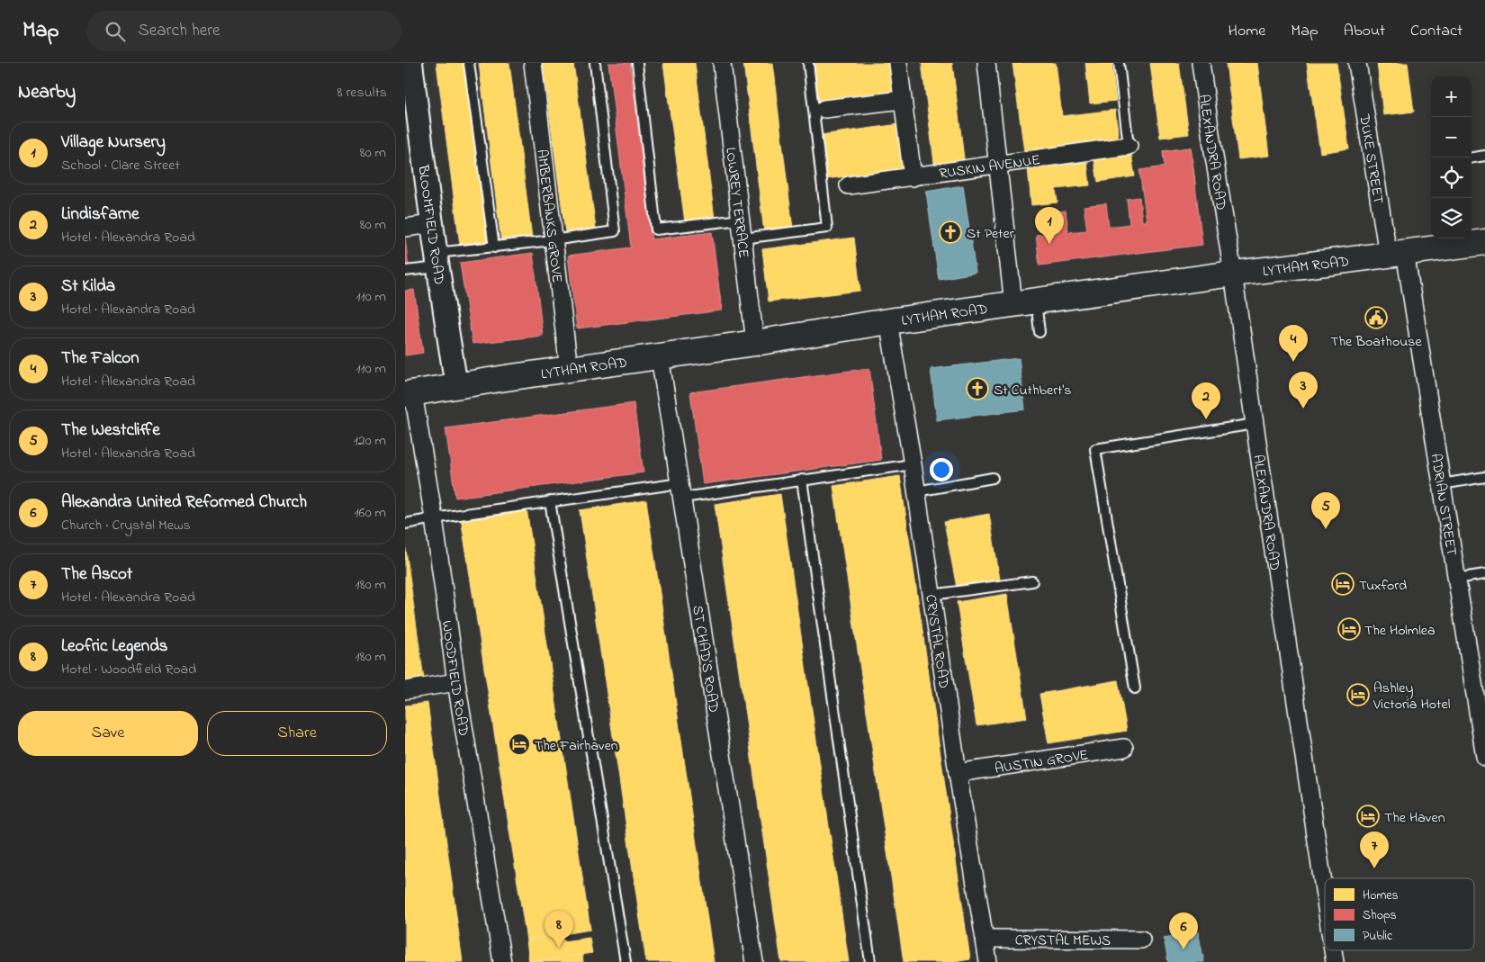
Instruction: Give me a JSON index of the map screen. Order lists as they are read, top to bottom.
{
  "streets": {
    "main road": ["LYTHAM ROAD"],
    "street": [
      "ALEXANDRA ROAD",
      "DUKE STREET",
      "RUSKIN AVENUE",
      "LOWREY TERRACE",
      "AMBERBANKS GROVE",
      "BLOOMFIELD ROAD",
      "ADRIAN STREET",
      "CRYSTAL ROAD",
      "ST CHAD'S ROAD",
      "WOODFIELD ROAD",
      "AUSTIN GROVE",
      "CRYSTAL MEWS"
    ]
  },
  "crossings": [
    ["ALEXANDRA ROAD", "LYTHAM ROAD"],
    ["DUKE STREET", "LYTHAM ROAD"],
    ["DUKE STREET", "ADRIAN STREET"],
    ["LOWREY TERRACE", "LYTHAM ROAD"],
    ["AMBERBANKS GROVE", "LYTHAM ROAD"],
    ["BLOOMFIELD ROAD", "LYTHAM ROAD"],
    ["LYTHAM ROAD", "ADRIAN STREET"],
    ["LYTHAM ROAD", "CRYSTAL ROAD"],
    ["LYTHAM ROAD", "ST CHAD'S ROAD"],
    ["LYTHAM ROAD", "WOODFIELD ROAD"],
    ["CRYSTAL ROAD", "AUSTIN GROVE"],
    ["CRYSTAL ROAD", "CRYSTAL MEWS"]
  ],
  "places": {
    "church": ["St Peter", "St Cuthbert's"],
    "public building": ["The Boathouse"],
    "hotel": [
      "Tuxford",
      "The Holmlea",
      "Ashley Victoria Hotel",
      "The Fairhaven",
      "The Haven"
    ]
  },
  "legend": ["Homes", "Shops", "Public"],
  "page": {
    "header": "Map",
    "search": "Search here",
    "nav": [
      "Home",
      "Map",
      "About",
      "Contact"
    ],
    "heading": ["Nearby", "8 results"],
    "map_buttons": ["+", "−"],
    "list": [
      {
        "mark": "1",
        "name": "Village Nursery",
        "note": "School · Clare Street",
        "value": "80 m"
      },
      {
        "mark": "2",
        "name": "Lindisfarne",
        "note": "Hotel · Alexandra Road",
        "value": "80 m"
      },
      {
        "mark": "3",
        "name": "St Kilda",
        "note": "Hotel · Alexandra Road",
        "value": "110 m"
      },
      {
        "mark": "4",
        "name": "The Falcon",
        "note": "Hotel · Alexandra Road",
        "value": "110 m"
      },
      {
        "mark": "5",
        "name": "The Westcliffe",
        "note": "Hotel · Alexandra Road",
        "value": "120 m"
      },
      {
        "mark": "6",
        "name": "Alexandra United Reformed Church",
        "note": "Church · Crystal Mews",
        "value": "160 m"
      },
      {
        "mark": "7",
        "name": "The Ascot",
        "note": "Hotel · Alexandra Road",
        "value": "180 m"
      },
      {
        "mark": "8",
        "name": "Leofric Legends",
        "note": "Hotel · Woodfield Road",
        "value": "180 m"
      }
    ],
    "pins": [
      "1",
      "4",
      "3",
      "2",
      "5",
      "7",
      "8",
      "6"
    ],
    "buttons": ["Save", "Share"]
  }
}
